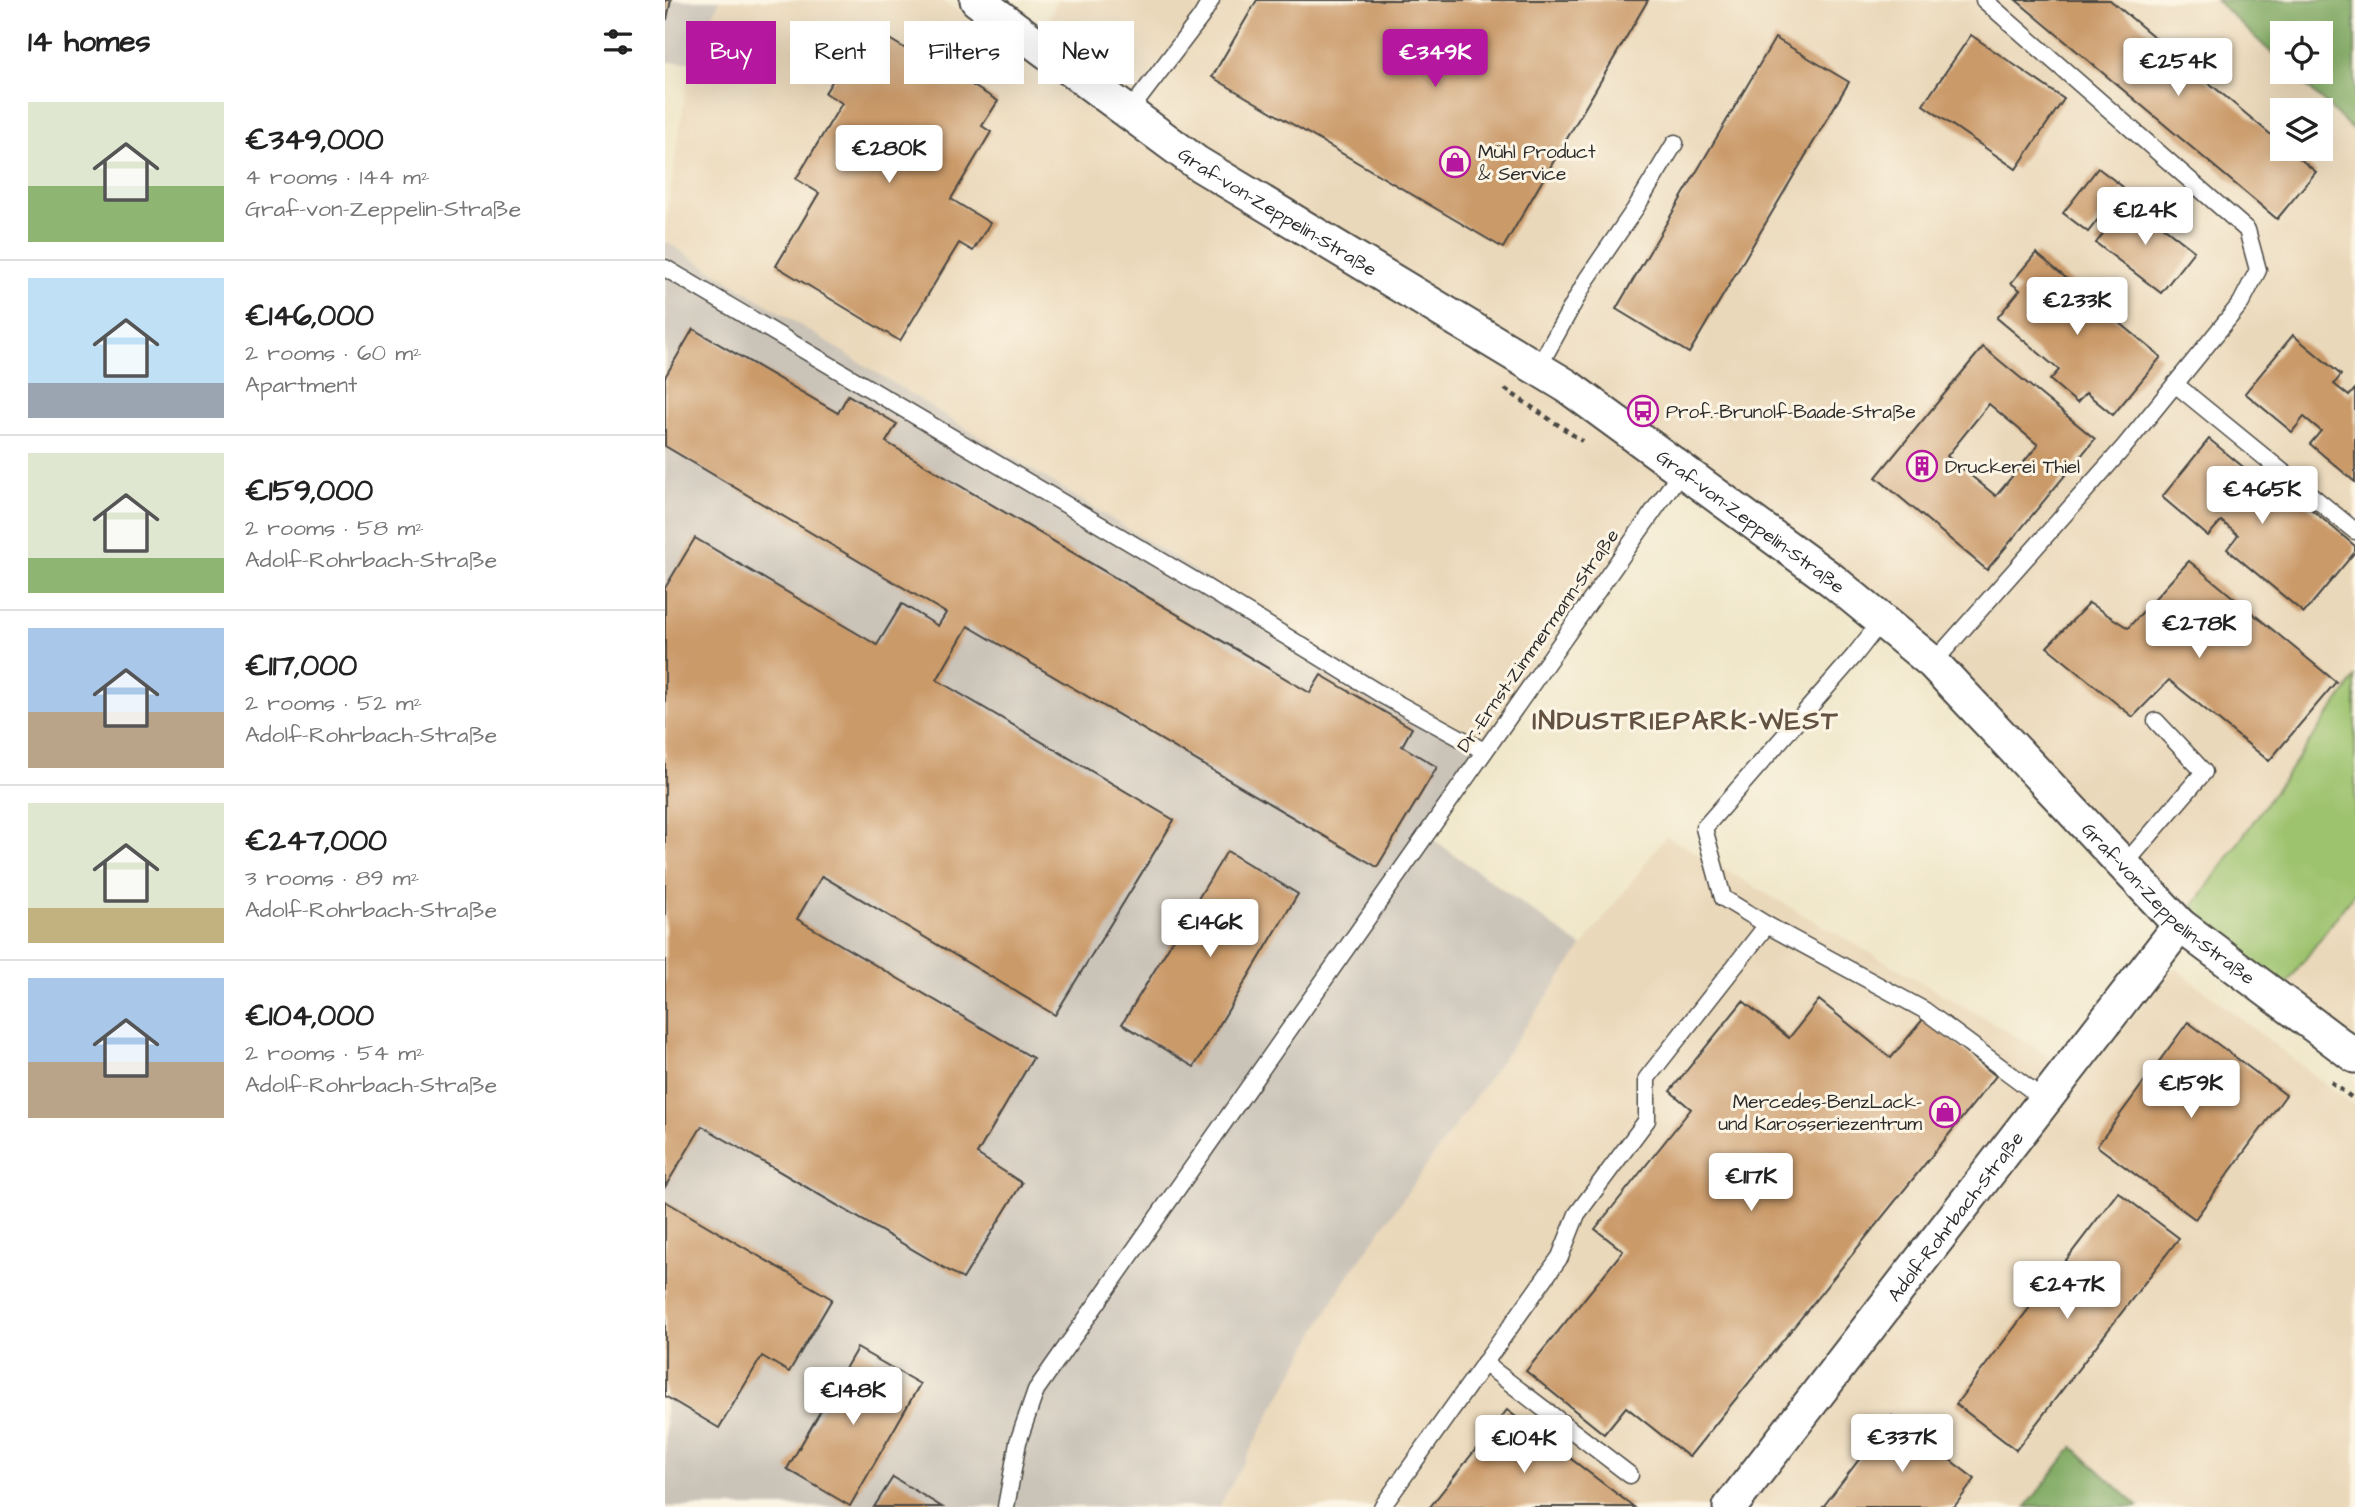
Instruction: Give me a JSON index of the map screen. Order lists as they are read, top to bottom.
{
  "streets": {
    "street": ["Graf-von-Zeppelin-Straße", "Adolf-Rohrbach-Straße"],
    "lane": ["Dr.-Ernst-Zimmermann-Straße"]
  },
  "crossings": [
    ["Graf-von-Zeppelin-Straße", "Dr.-Ernst-Zimmermann-Straße"],
    ["Graf-von-Zeppelin-Straße", "Adolf-Rohrbach-Straße"]
  ],
  "districts": ["INDUSTRIEPARK-WEST"],
  "places": {
    "shop": ["Mühl Product & Service", "Mercedes-BenzLack- und Karosseriezentrum"],
    "bus stop": ["Prof.-Brunolf-Baade-Straße"],
    "building": ["Druckerei Thiel"]
  },
  "page": {
    "heading": "14 homes",
    "chip": [
      "Buy",
      "Rent",
      "Filters",
      "New"
    ],
    "price": [
      "€349K",
      "€254K",
      "€280K",
      "€124K",
      "€233K",
      "€465K",
      "€278K",
      "€146K",
      "€159K",
      "€117K",
      "€247K",
      "€148K",
      "€337K",
      "€104K"
    ],
    "list": [
      {
        "name": "€349,000",
        "note": "4 rooms · 144 m² · Graf-von-Zeppelin-Straße"
      },
      {
        "name": "€146,000",
        "note": "2 rooms · 60 m² · Apartment"
      },
      {
        "name": "€159,000",
        "note": "2 rooms · 58 m² · Adolf-Rohrbach-Straße"
      },
      {
        "name": "€117,000",
        "note": "2 rooms · 52 m² · Adolf-Rohrbach-Straße"
      },
      {
        "name": "€247,000",
        "note": "3 rooms · 89 m² · Adolf-Rohrbach-Straße"
      },
      {
        "name": "€104,000",
        "note": "2 rooms · 54 m² · Adolf-Rohrbach-Straße"
      }
    ]
  }
}
